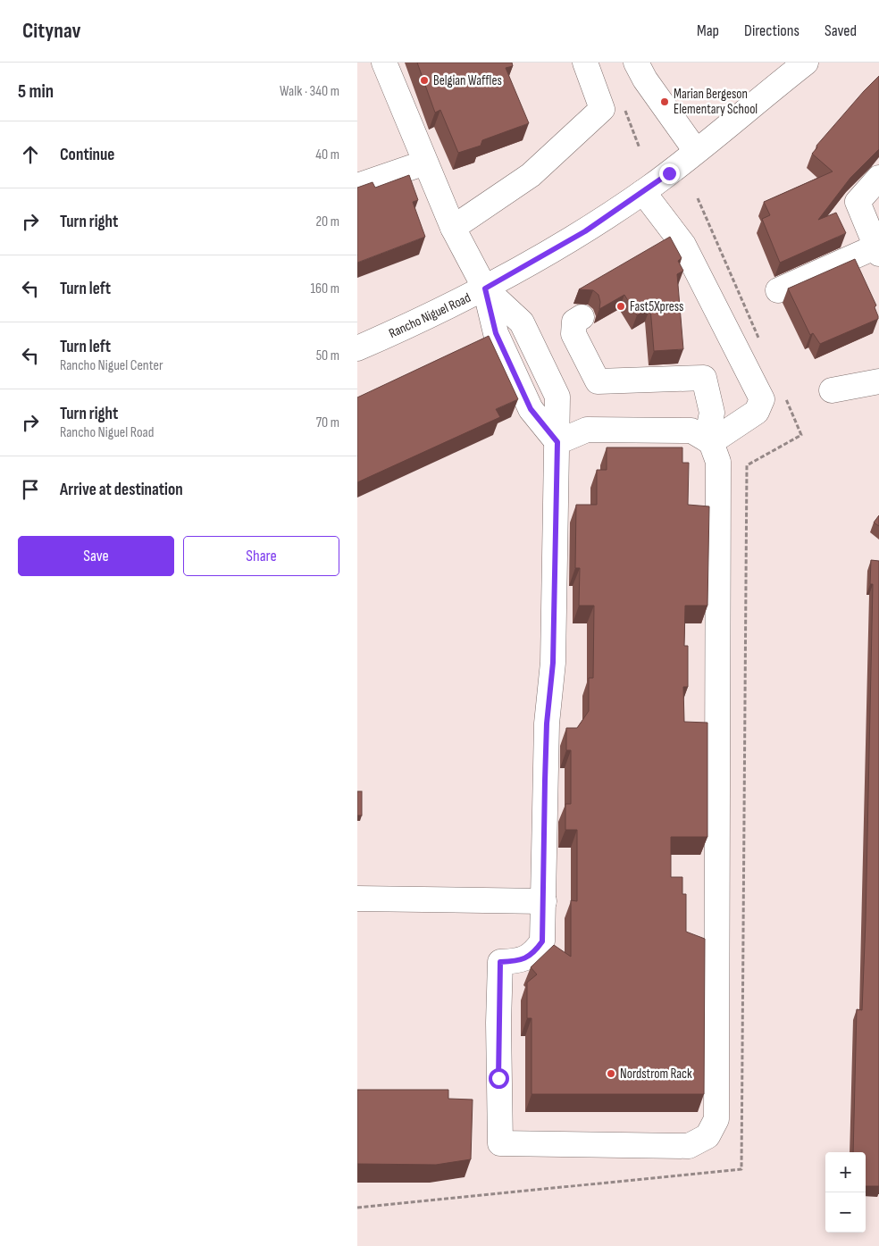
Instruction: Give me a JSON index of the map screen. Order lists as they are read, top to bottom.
{
  "streets": {
    "street": ["Rancho Niguel Road"]
  },
  "places": [
    "Belgian Waffles",
    "Marian Bergeson Elementary School",
    "Fast5Xpress",
    "Nordstrom Rack"
  ],
  "page": {
    "header": "Citynav",
    "nav": ["Map", "Directions", "Saved"],
    "heading": ["5 min", "Walk · 340 m"],
    "list": [
      ["Continue", "40 m"],
      ["Turn right", "20 m"],
      ["Turn left", "160 m"],
      ["Turn left", "Rancho Niguel Center", "50 m"],
      ["Turn right", "Rancho Niguel Road", "70 m"],
      "Arrive at destination"
    ],
    "buttons": ["Save", "Share"],
    "map_buttons": ["+", "−"]
  }
}
